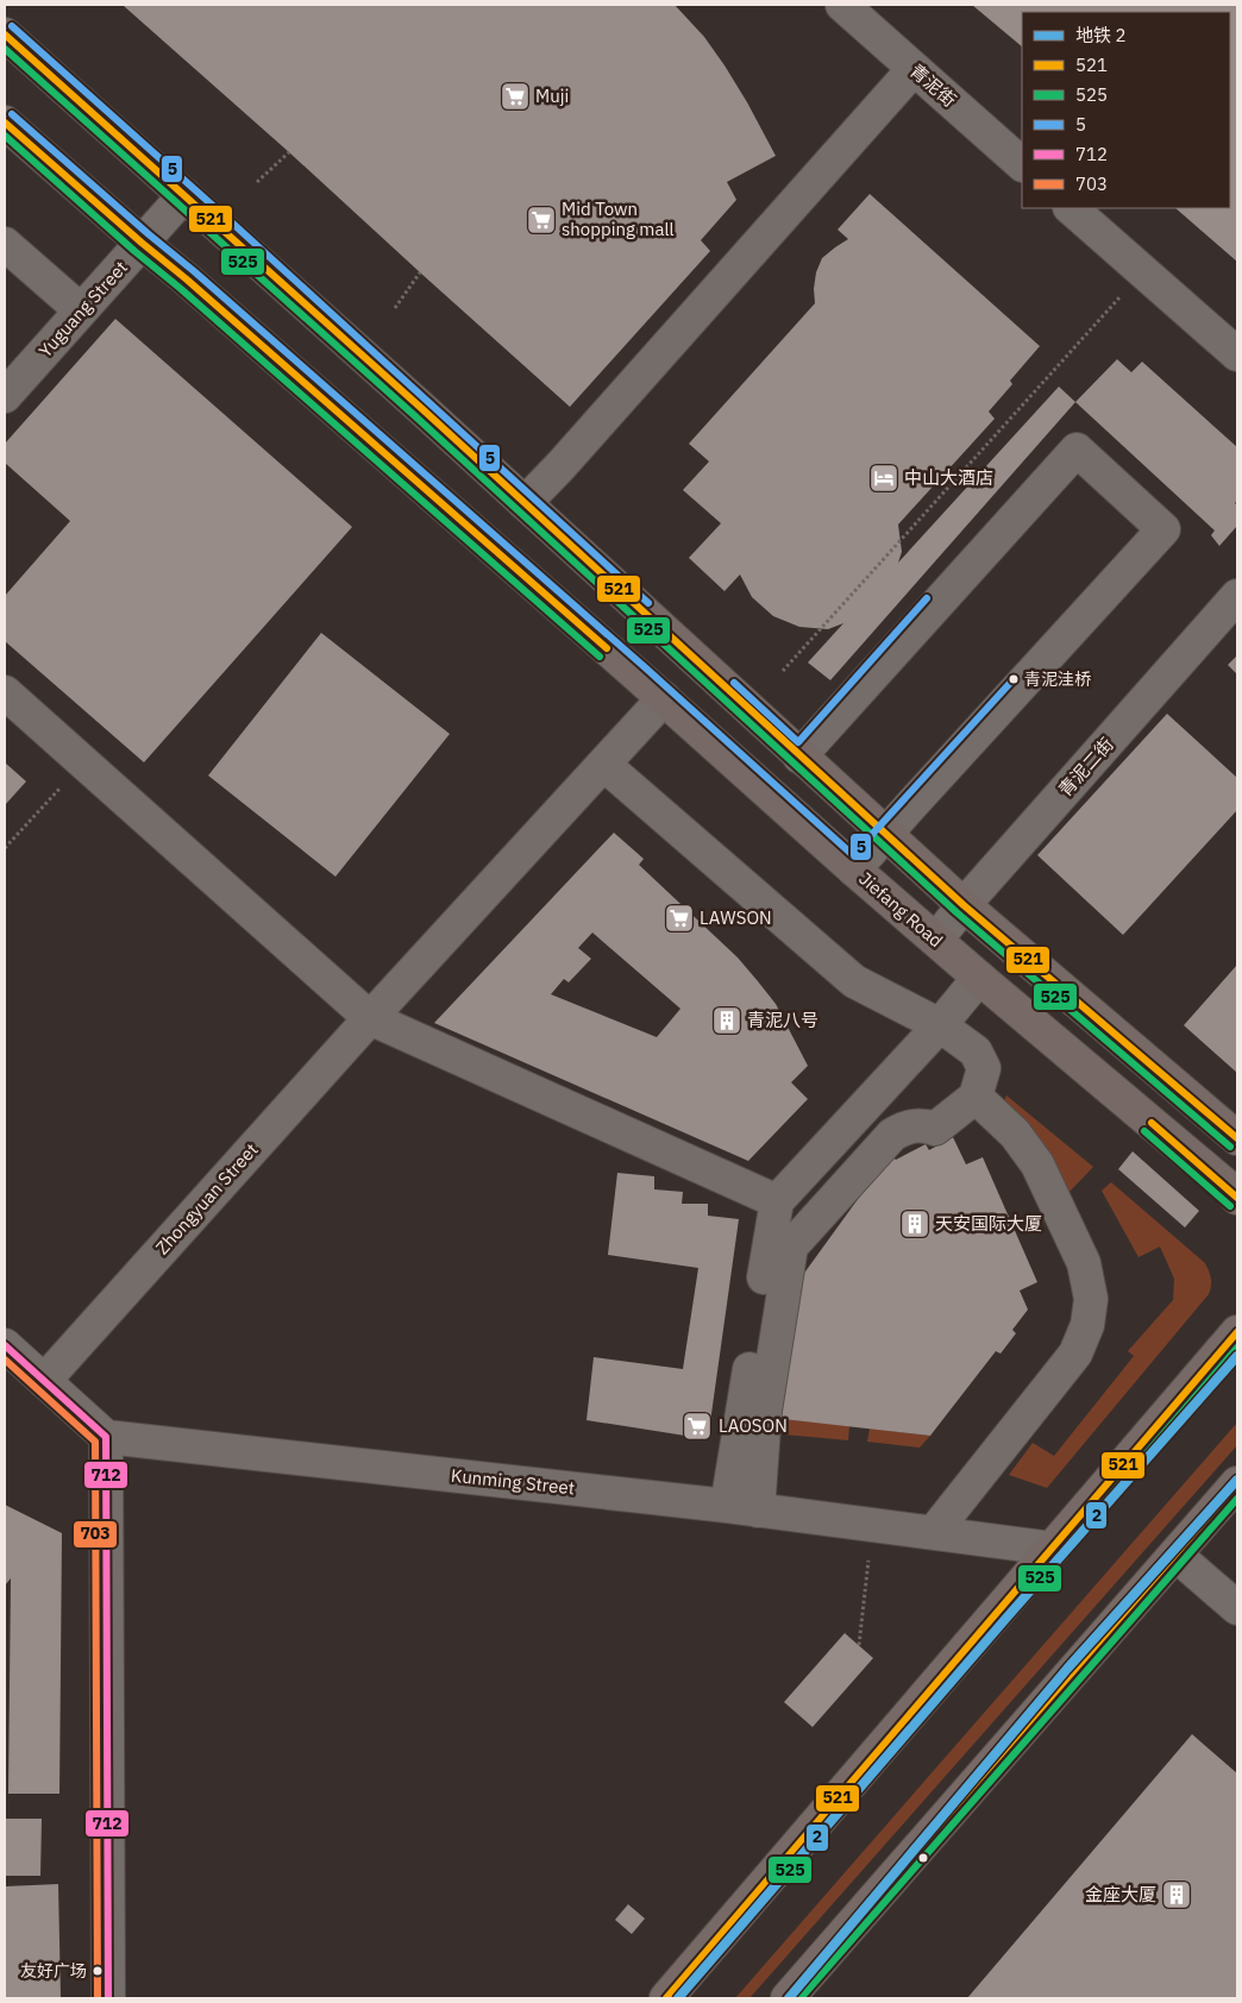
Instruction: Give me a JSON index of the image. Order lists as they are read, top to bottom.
{
  "streets": {
    "main road": ["Jiefang Road"],
    "street": [
      "青泥街",
      "Yuguang Street",
      "青泥二街",
      "Zhongyuan Street",
      "Kunming Street"
    ]
  },
  "crossings": [
    ["Yuguang Street", "Jiefang Road"],
    ["青泥二街", "Jiefang Road"],
    ["Jiefang Road", "Zhongyuan Street"]
  ],
  "places": {
    "supermarket": [
      "Muji",
      "Mid Town shopping mall",
      "LAWSON",
      "LAOSON"
    ],
    "hotel": ["中山大酒店"],
    "other": ["青泥洼桥", "友好广场"],
    "building": ["青泥八号", "天安国际大厦", "金座大厦"]
  },
  "lines": [
    "transit line 5",
    "transit line 521",
    "transit line 525",
    "transit line 712",
    "metro line 2",
    "transit line 703"
  ],
  "legend": [
    "地铁 2",
    "521",
    "525",
    "5",
    "712",
    "703"
  ]
}
